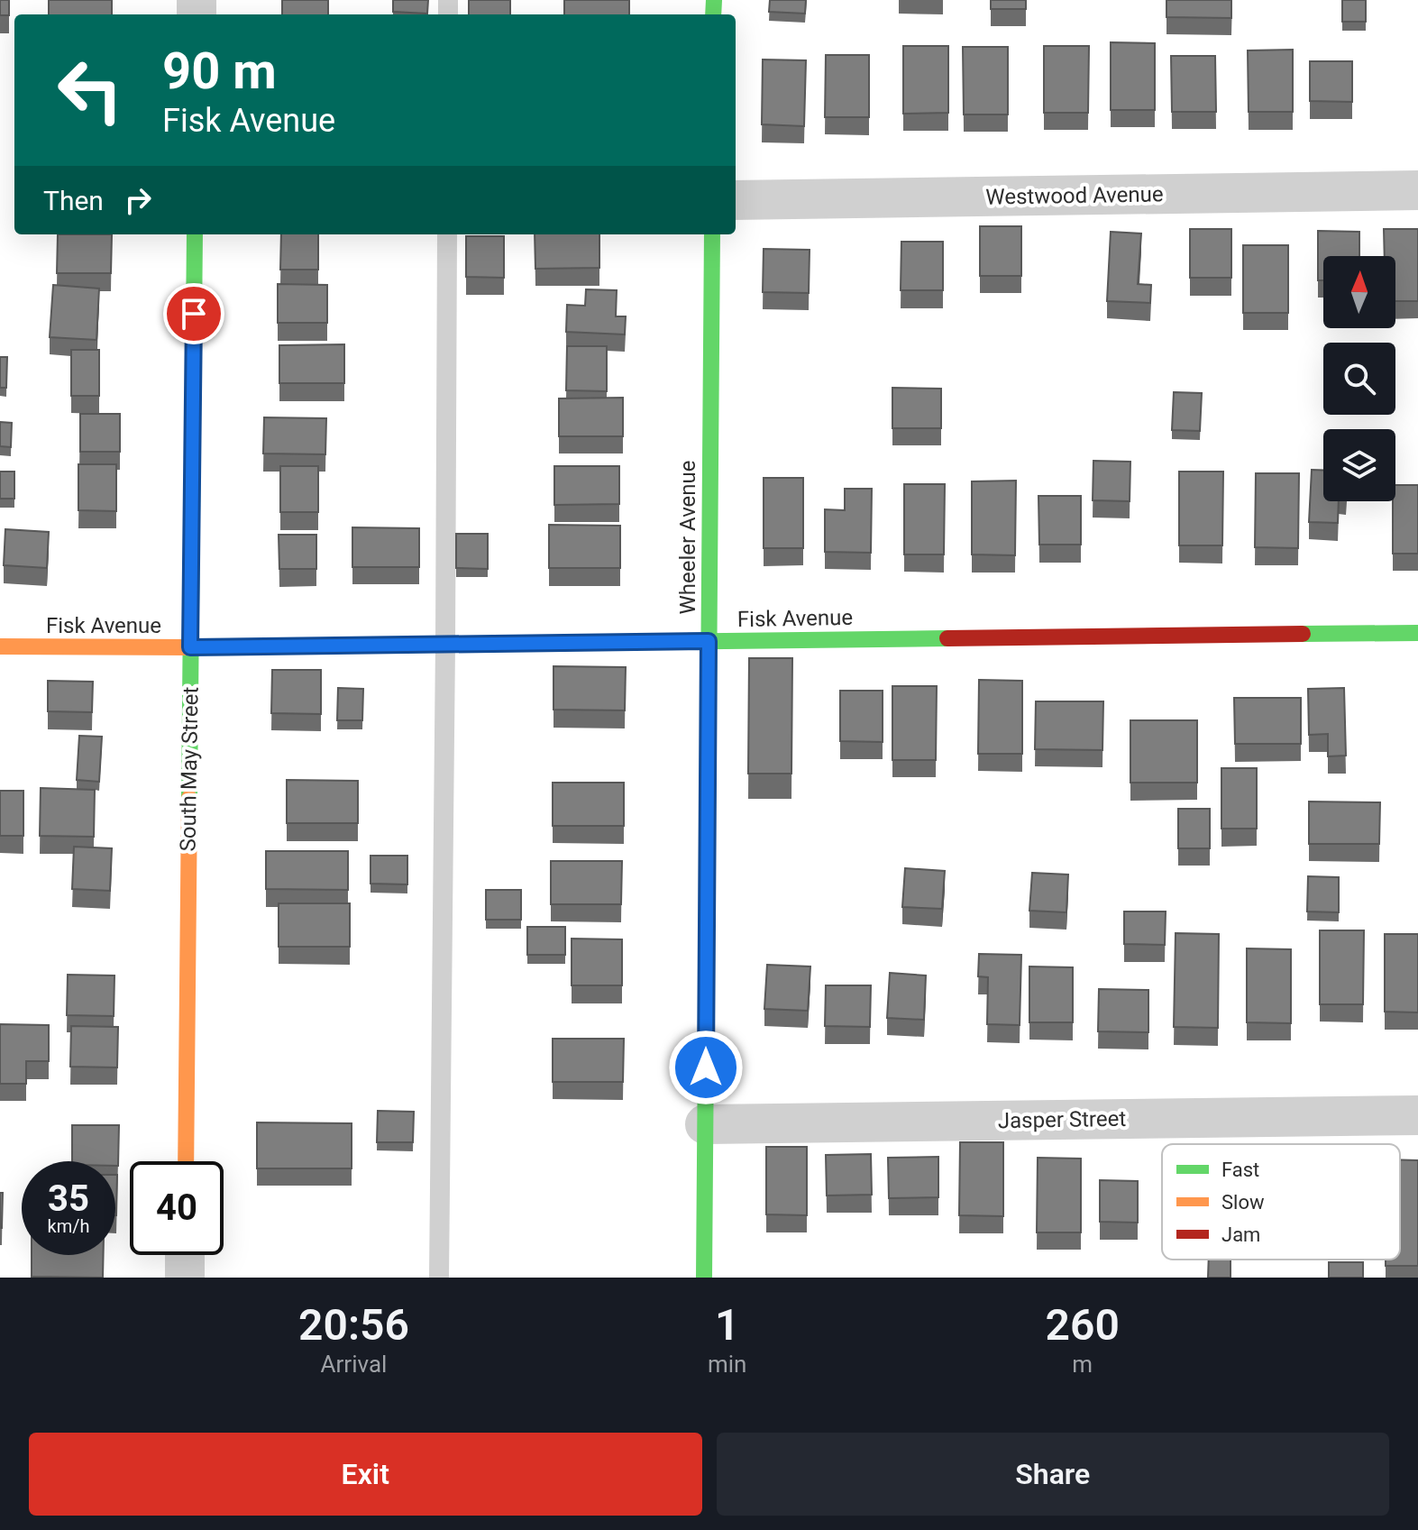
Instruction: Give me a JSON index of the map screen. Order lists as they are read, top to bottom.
{
  "streets": {
    "street": [
      "Westwood Avenue",
      "Wheeler Avenue",
      "Fisk Avenue",
      "South May Street",
      "Jasper Street"
    ]
  },
  "crossings": [
    ["Wheeler Avenue", "Fisk Avenue"],
    ["Wheeler Avenue", "Jasper Street"],
    ["Fisk Avenue", "South May Street"]
  ],
  "legend": ["Fast", "Slow", "Jam"],
  "north": "top",
  "page": {
    "turn": ["90 m", "Fisk Avenue"],
    "then": "Then",
    "speed": "35 km/h",
    "limit": "40",
    "eta": [
      "20:56",
      "Arrival",
      "1",
      "min",
      "260",
      "m"
    ],
    "buttons": ["Exit", "Share"]
  }
}
